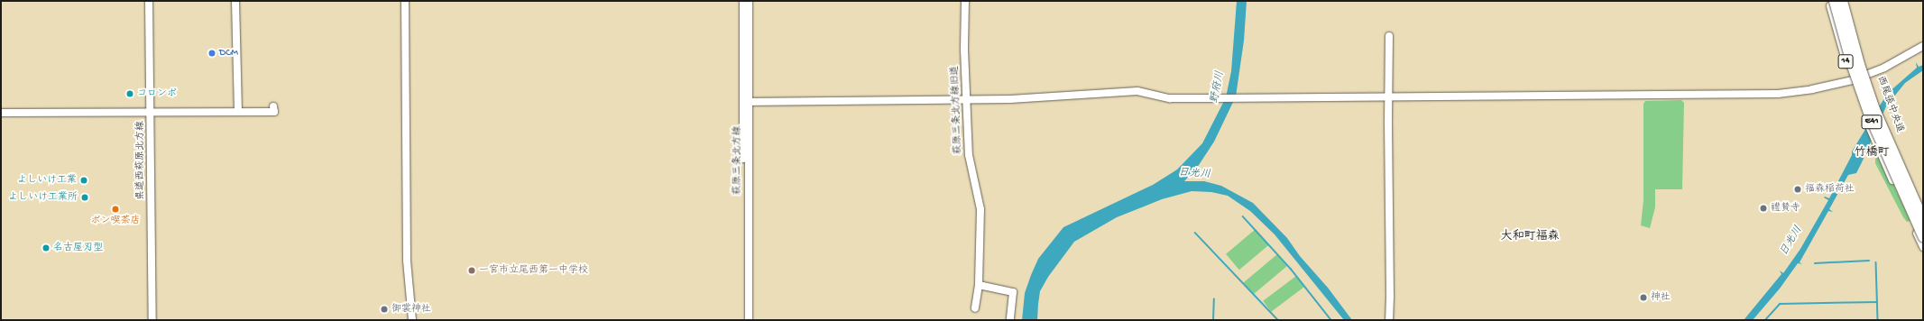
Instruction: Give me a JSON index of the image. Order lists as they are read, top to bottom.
{
  "streets": {
    "highway": ["E41"],
    "main road": ["14", "西尾張中央道"],
    "street": ["萩原三条北方線旧道", "県道西萩原北方線", "萩原三条北方線"]
  },
  "districts": ["竹橋町", "大和町福森"],
  "water": ["野府川", "日光川"],
  "places": [
    "DCM",
    "コロンボ",
    "よしいけ工業",
    "福森稲荷社",
    "よしいけ工業所",
    "禮賛寺",
    "ボン喫茶店",
    "名古屋刃型",
    "一宮市立尾西第一中学校",
    "神社",
    "御裳神社"
  ]
}
